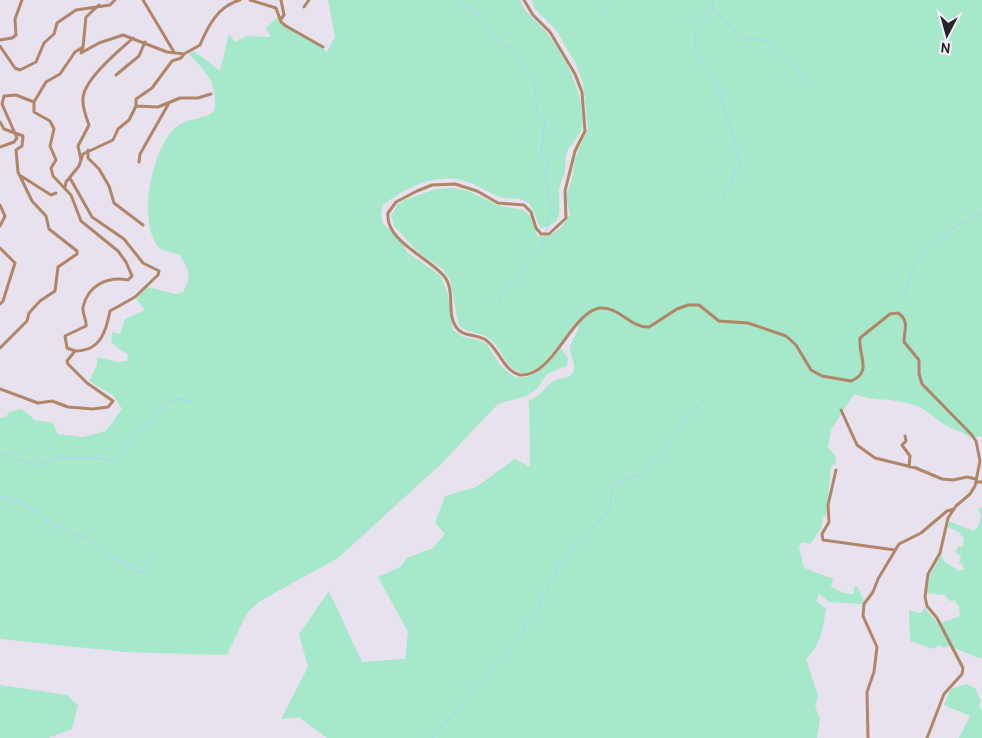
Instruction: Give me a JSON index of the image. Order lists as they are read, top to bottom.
{
  "north": "bottom"
}
